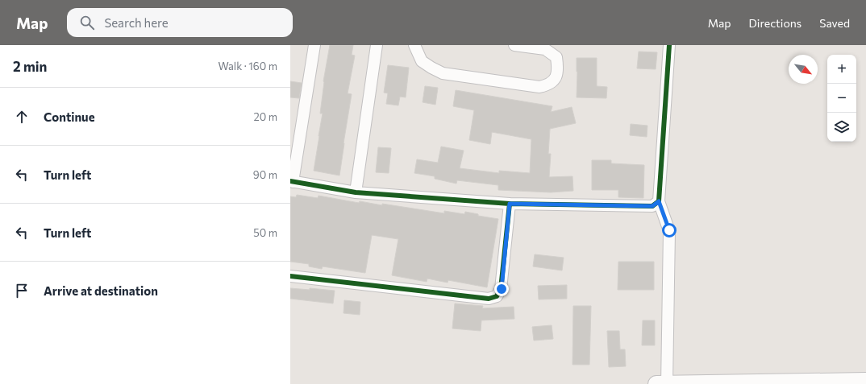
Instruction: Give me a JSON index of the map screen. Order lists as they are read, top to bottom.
{
  "north": "bottom right",
  "page": {
    "header": "Map",
    "search": "Search here",
    "nav": ["Map", "Directions", "Saved"],
    "heading": ["2 min", "Walk · 160 m"],
    "map_buttons": ["+", "−"],
    "list": [
      ["Continue", "20 m"],
      ["Turn left", "90 m"],
      ["Turn left", "50 m"],
      "Arrive at destination"
    ]
  }
}
